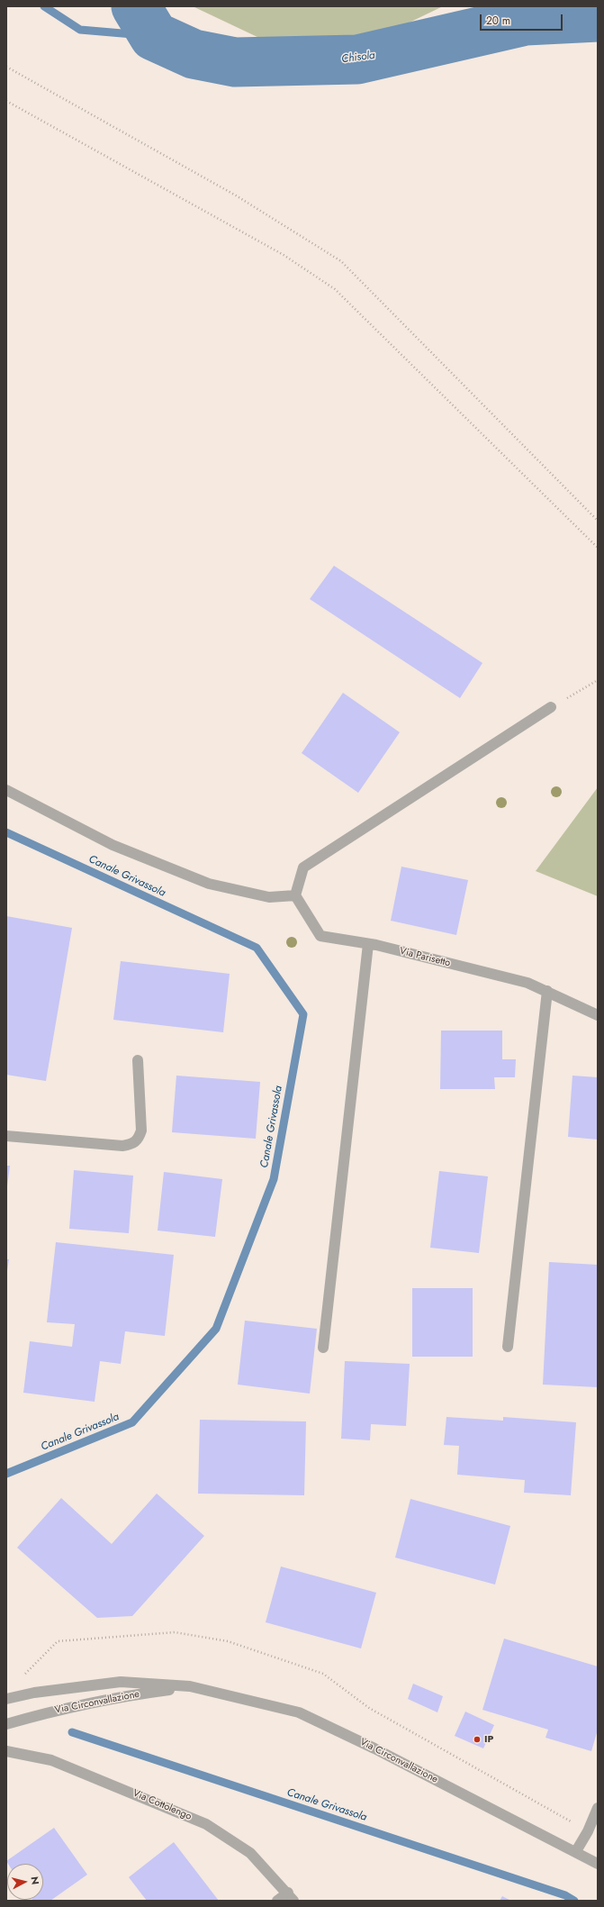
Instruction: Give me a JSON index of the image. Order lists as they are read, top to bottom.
{
  "streets": {
    "street": ["Via Parisetto", "Via Circonvallazione", "Via Cottolengo"]
  },
  "water": ["Chisola", "Canale Grivassola"],
  "places": ["IP"],
  "scale_bar": "20 m",
  "north": "right"
}
